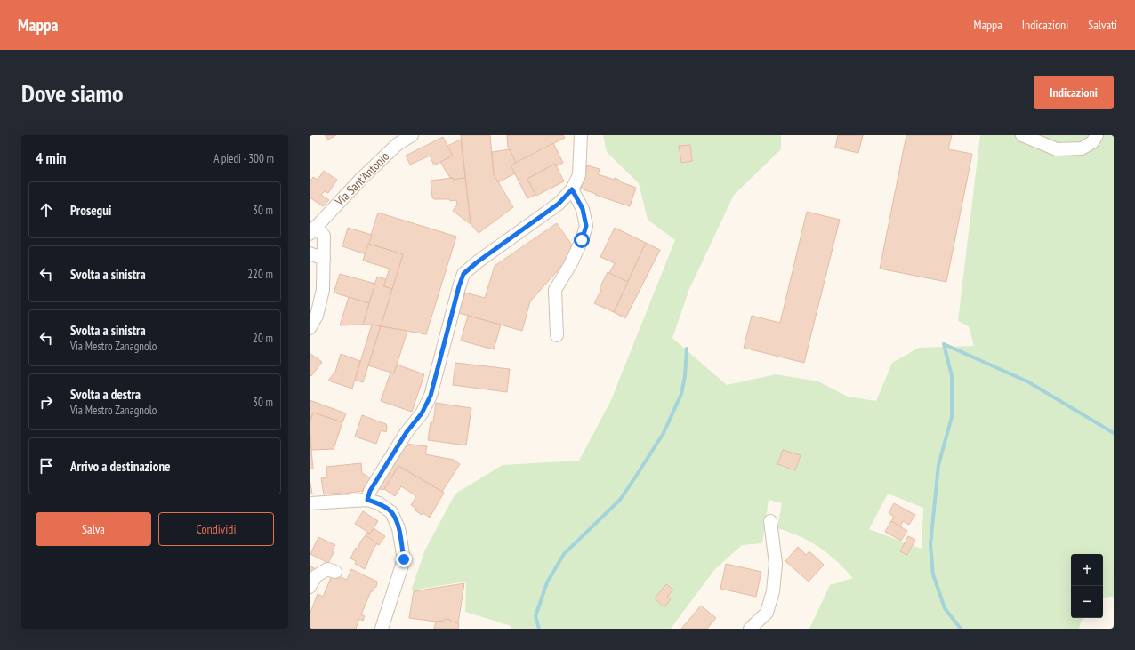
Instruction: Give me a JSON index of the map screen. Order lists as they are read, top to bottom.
{
  "streets": {
    "street": ["Via Sant'Antonio"]
  },
  "page": {
    "header": "Mappa",
    "nav": ["Mappa", "Indicazioni", "Salvati"],
    "buttons": [
      "Indicazioni",
      ["Salva", "Condividi"]
    ],
    "title": "Dove siamo",
    "heading": ["4 min", "A piedi · 300 m"],
    "list": [
      ["Prosegui", "30 m"],
      ["Svolta a sinistra", "220 m"],
      ["Svolta a sinistra", "Via Mestro Zanagnolo", "20 m"],
      ["Svolta a destra", "Via Mestro Zanagnolo", "30 m"],
      "Arrivo a destinazione"
    ],
    "map_buttons": ["+", "−"]
  }
}
